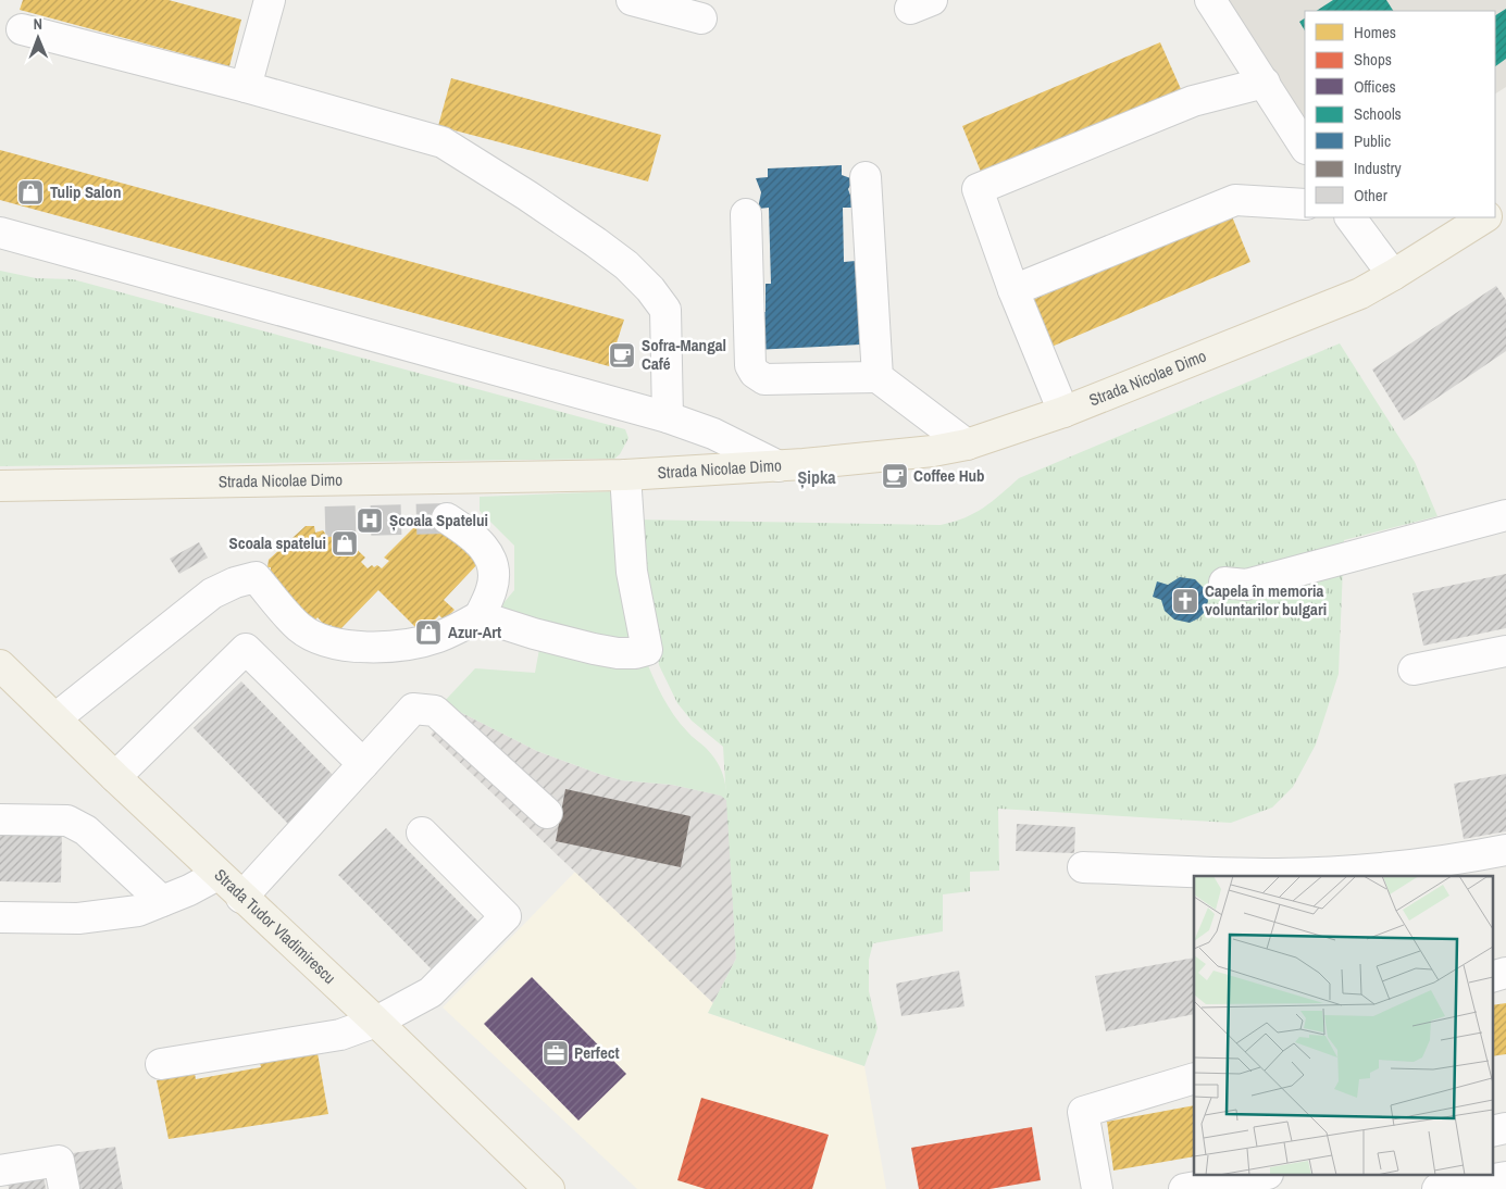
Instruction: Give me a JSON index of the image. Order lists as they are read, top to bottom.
{
  "streets": {
    "main road": ["Strada Nicolae Dimo", "Strada Tudor Vladimirescu"]
  },
  "districts": ["Șipka"],
  "places": {
    "shop": ["Tulip Salon", "Scoala spatelui", "Azur-Art"],
    "cafe": ["Sofra-Mangal Café", "Coffee Hub"],
    "hospital": ["Școala Spatelui"],
    "church": ["Capela în memoria voluntarilor bulgari"],
    "office": ["Perfect"]
  },
  "legend": [
    "Homes",
    "Shops",
    "Offices",
    "Schools",
    "Public",
    "Industry",
    "Other"
  ],
  "north": "top"
}
